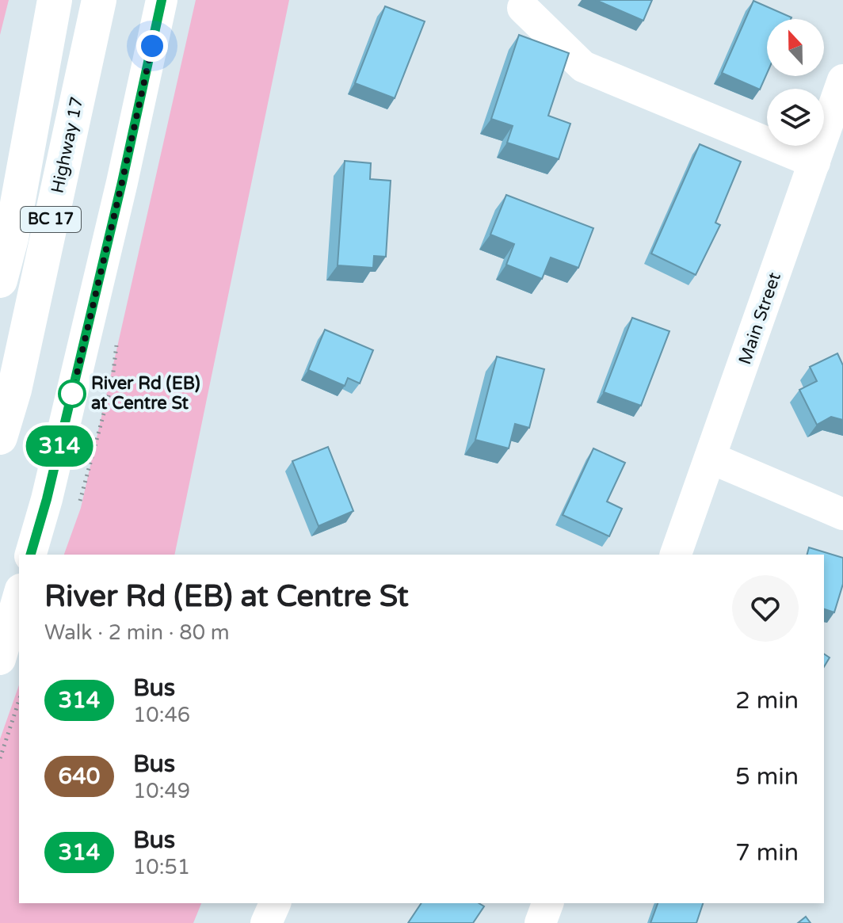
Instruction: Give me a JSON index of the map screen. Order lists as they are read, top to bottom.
{
  "streets": {
    "highway": ["Highway 17", "BC 17"],
    "street": ["Main Street"]
  },
  "places": ["River Rd (EB) at Centre St"],
  "lines": ["bus line 314"],
  "north": "top",
  "page": {
    "on_map": "314",
    "heading": ["River Rd (EB) at Centre St", "Walk · 2 min · 80 m"],
    "list": [
      {
        "mark": "314",
        "name": "Bus",
        "note": "10:46",
        "value": "2 min"
      },
      {
        "mark": "640",
        "name": "Bus",
        "note": "10:49",
        "value": "5 min"
      },
      {
        "mark": "314",
        "name": "Bus",
        "note": "10:51",
        "value": "7 min"
      }
    ]
  }
}
